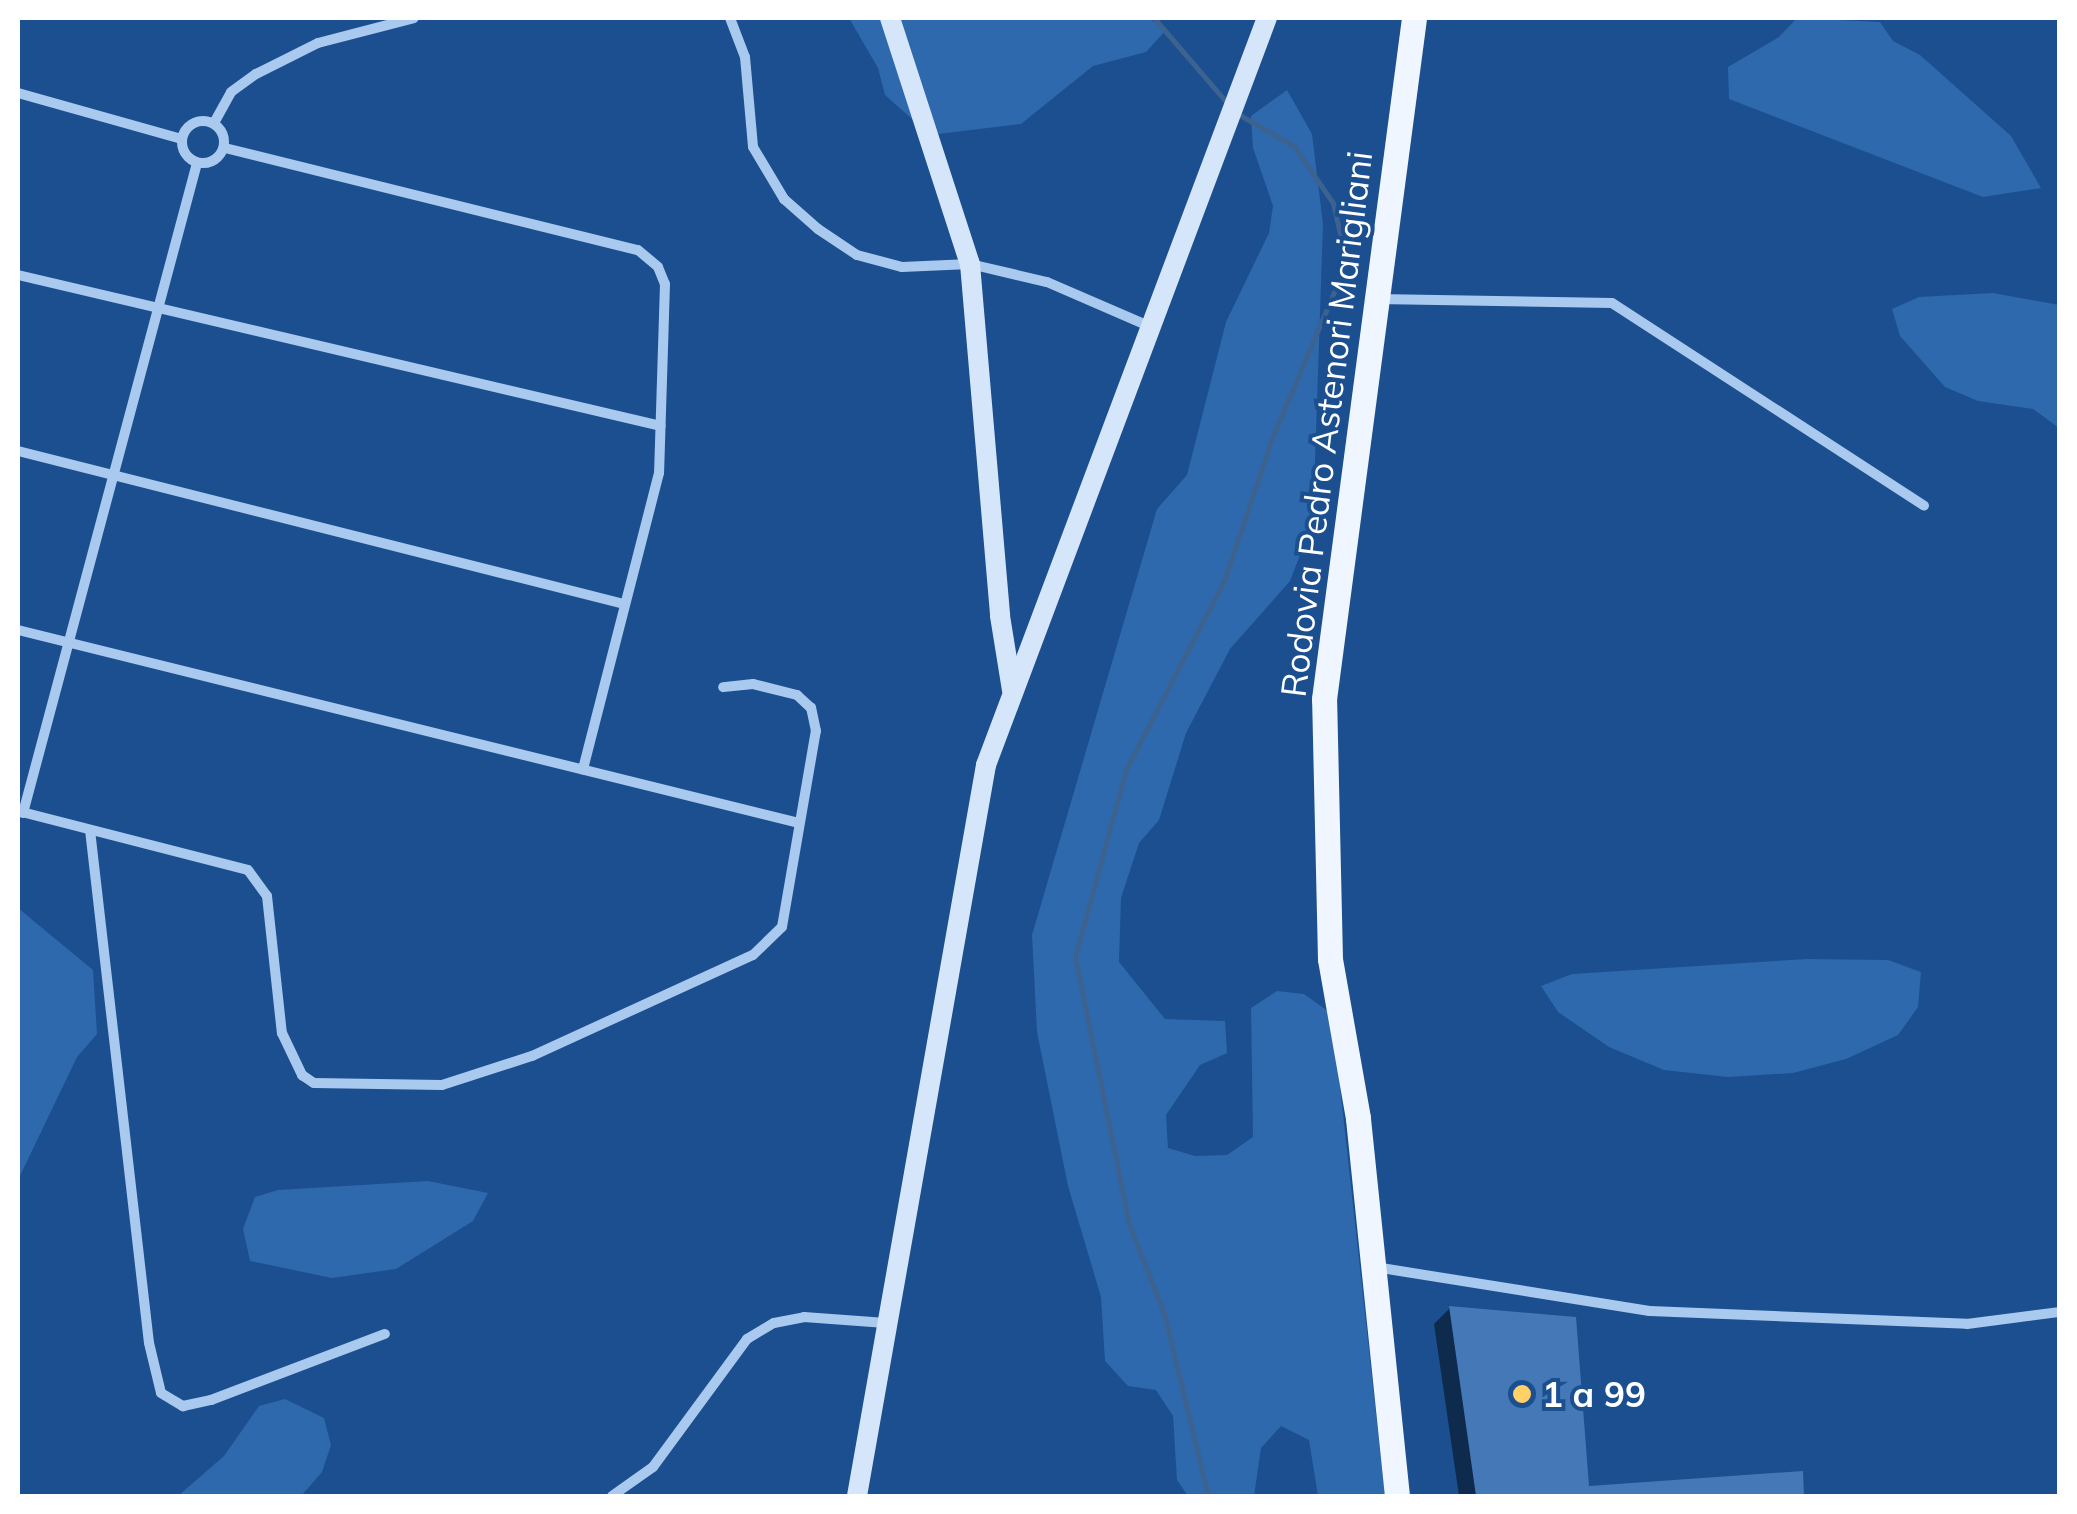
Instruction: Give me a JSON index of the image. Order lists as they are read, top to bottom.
{
  "streets": {
    "main road": ["Rodovia Pedro Astenori Marigliani"]
  },
  "places": ["1 a 99"]
}
